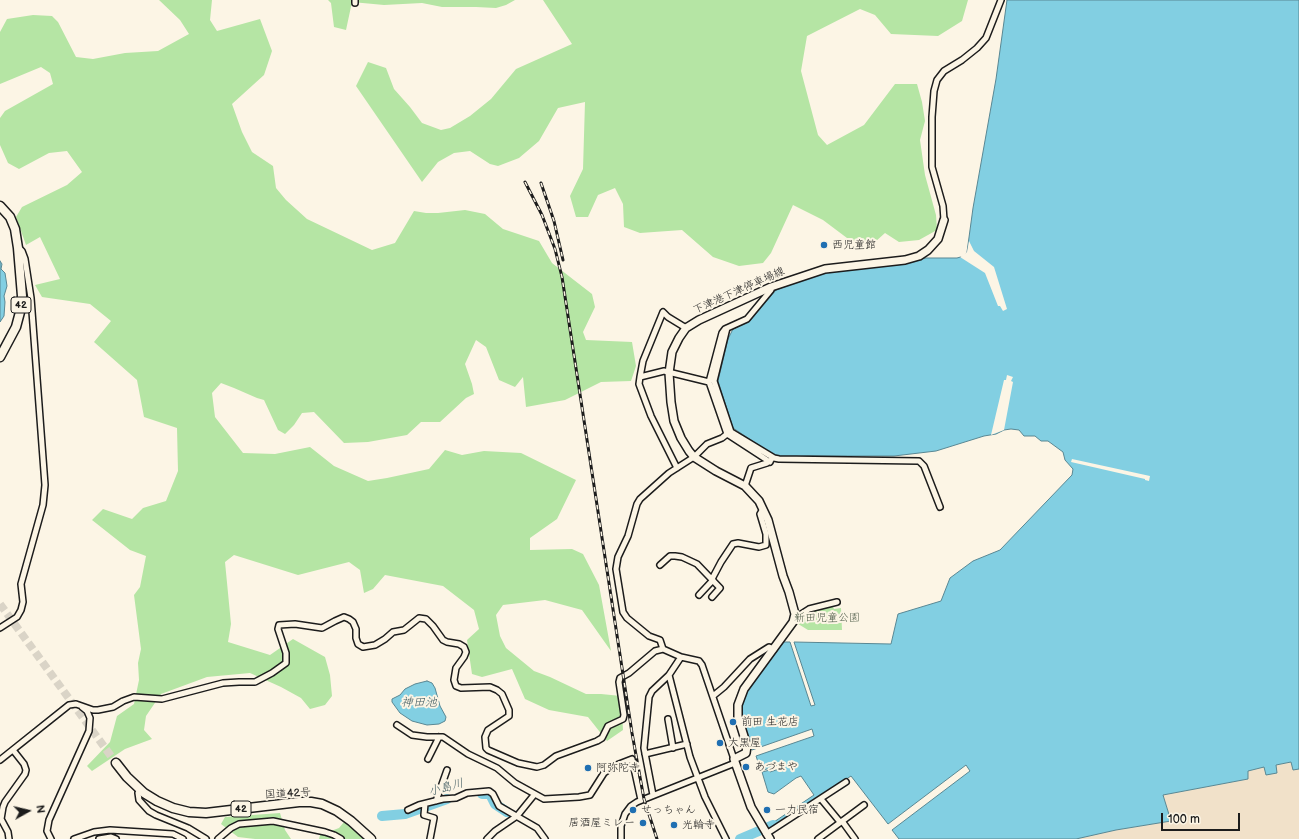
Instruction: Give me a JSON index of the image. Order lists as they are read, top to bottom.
{
  "streets": {
    "highway": ["42", "国道42号"],
    "main road": ["下津港下津停車場線"]
  },
  "water": ["神田池", "小島川"],
  "parks": ["新田児童公園"],
  "places": [
    "西児童館",
    "前田 生花店",
    "大黒屋",
    "あづまや",
    "阿弥陀寺",
    "せっちゃん",
    "一力民宿",
    "居酒屋ミレー",
    "光輪寺"
  ],
  "scale_bar": "100 m",
  "north": "right"
}
